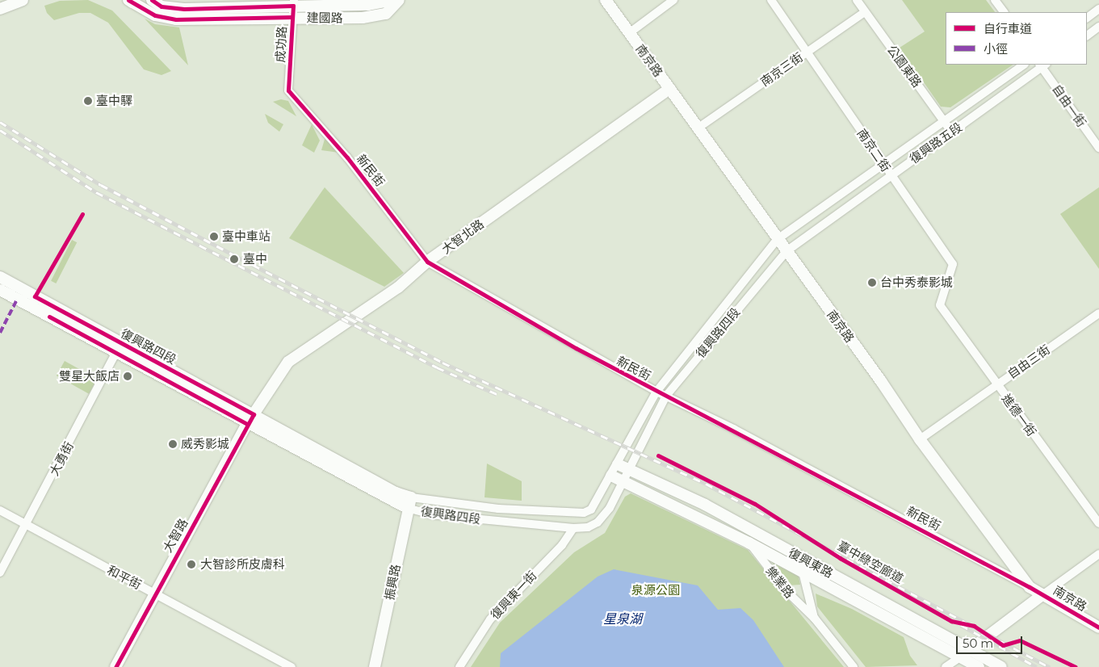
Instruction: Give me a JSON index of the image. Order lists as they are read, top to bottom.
{
  "streets": {
    "street": [
      "建國路",
      "成功路",
      "南京路",
      "公園東路",
      "南京三街",
      "自由一街",
      "復興路五段",
      "南京二街",
      "新民街",
      "大智北路",
      "復興路四段",
      "自由三街",
      "進德一街",
      "大勇街",
      "大智路",
      "復興東路",
      "和平街",
      "振興路",
      "樂業路",
      "復興東一街"
    ],
    "cycle path": ["臺中綠空廊道"]
  },
  "crossings": [
    ["建國路", "成功路"],
    ["成功路", "新民街"],
    ["南京路", "南京三街"],
    ["南京路", "復興路五段"],
    ["南京路", "新民街"],
    ["南京路", "大智北路"],
    ["南京路", "復興路四段"],
    ["南京路", "自由三街"],
    ["公園東路", "南京三街"],
    ["公園東路", "復興路五段"],
    ["南京三街", "南京二街"],
    ["自由一街", "復興路五段"],
    ["復興路五段", "南京二街"],
    ["復興路五段", "復興路四段"],
    ["南京二街", "進德一街"],
    ["新民街", "大智北路"],
    ["新民街", "復興路四段"],
    ["大智北路", "復興路四段"],
    ["大智北路", "大智路"],
    ["復興路四段", "大勇街"],
    ["復興路四段", "大智路"],
    ["復興路四段", "復興東路"],
    ["復興路四段", "振興路"],
    ["復興路四段", "復興東一街"],
    ["自由三街", "進德一街"],
    ["大勇街", "和平街"],
    ["大智路", "和平街"],
    ["復興東路", "樂業路"]
  ],
  "water": ["星泉湖"],
  "parks": ["泉源公園"],
  "places": [
    "臺中驛",
    "臺中車站",
    "臺中",
    "台中秀泰影城",
    "雙星大飯店",
    "威秀影城",
    "大智診所皮膚科"
  ],
  "legend": ["自行車道", "小徑"],
  "scale_bar": "50 m"
}
